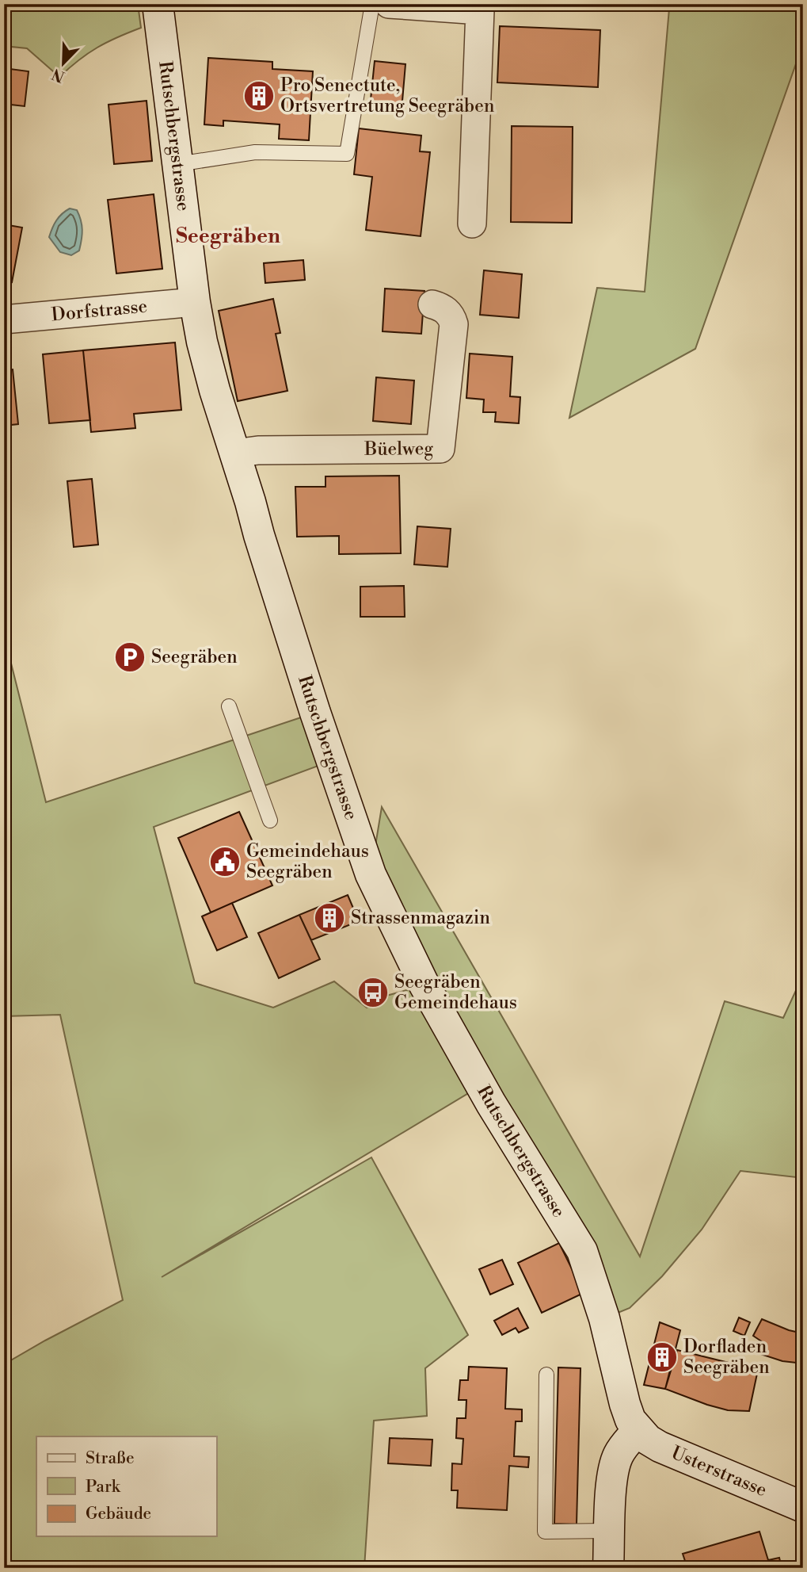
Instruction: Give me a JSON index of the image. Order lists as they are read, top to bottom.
{
  "streets": {
    "street": [
      "Rutschbergstrasse",
      "Dorfstrasse",
      "Büelweg",
      "Usterstrasse"
    ]
  },
  "crossings": [
    ["Rutschbergstrasse", "Dorfstrasse"],
    ["Rutschbergstrasse", "Büelweg"],
    ["Rutschbergstrasse", "Usterstrasse"]
  ],
  "districts": ["Seegräben"],
  "places": {
    "building": ["Pro Senectute, Ortsvertretung Seegräben", "Strassenmagazin", "Dorfladen Seegräben"],
    "parking": ["Seegräben"],
    "public building": ["Gemeindehaus Seegräben"],
    "bus stop": ["Seegräben Gemeindehaus"]
  },
  "legend": ["Straße", "Park", "Gebäude"],
  "north": "bottom left"
}
